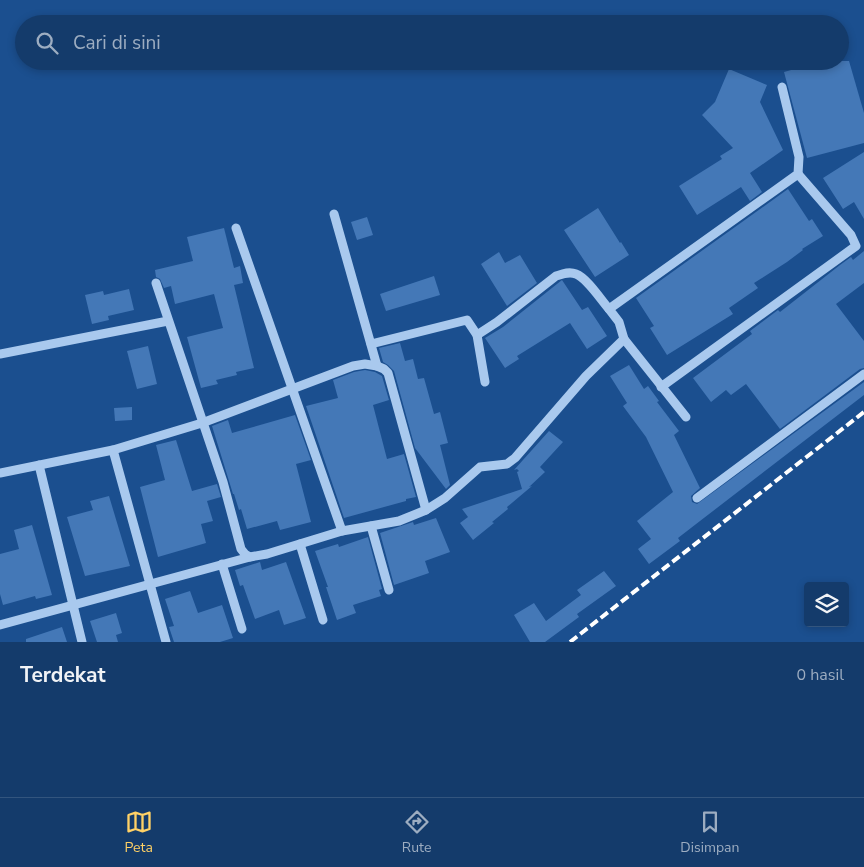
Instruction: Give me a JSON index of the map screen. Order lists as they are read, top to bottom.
{
  "page": {
    "search": "Cari di sini",
    "heading": ["Terdekat", "0 hasil"],
    "nav": ["Peta", "Rute", "Disimpan"]
  }
}
